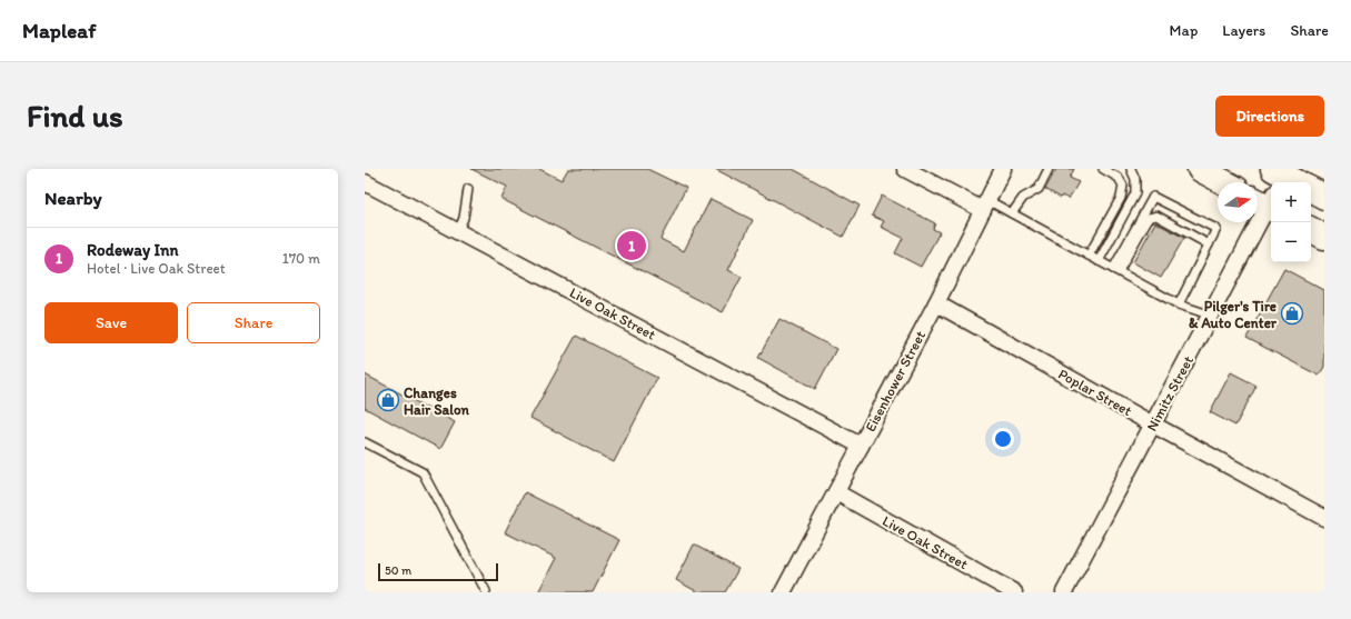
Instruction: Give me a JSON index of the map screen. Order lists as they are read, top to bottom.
{
  "streets": {
    "street": [
      "Live Oak Street",
      "Eisenhower Street",
      "Poplar Street",
      "Nimitz Street"
    ]
  },
  "crossings": [
    ["Live Oak Street", "Eisenhower Street"],
    ["Eisenhower Street", "Poplar Street"],
    ["Poplar Street", "Nimitz Street"]
  ],
  "places": {
    "shop": ["Pilger's Tire & Auto Center", "Changes Hair Salon"]
  },
  "scale_bar": "50 m",
  "north": "right",
  "page": {
    "header": "Mapleaf",
    "nav": ["Map", "Layers", "Share"],
    "buttons": [
      "Directions",
      ["Save", "Share"]
    ],
    "title": "Find us",
    "heading": "Nearby",
    "map_buttons": ["+", "−"],
    "list": [
      {
        "mark": "1",
        "name": "Rodeway Inn",
        "note": "Hotel · Live Oak Street",
        "value": "170 m"
      }
    ],
    "pins": "1",
    "scale": "50 m"
  }
}
